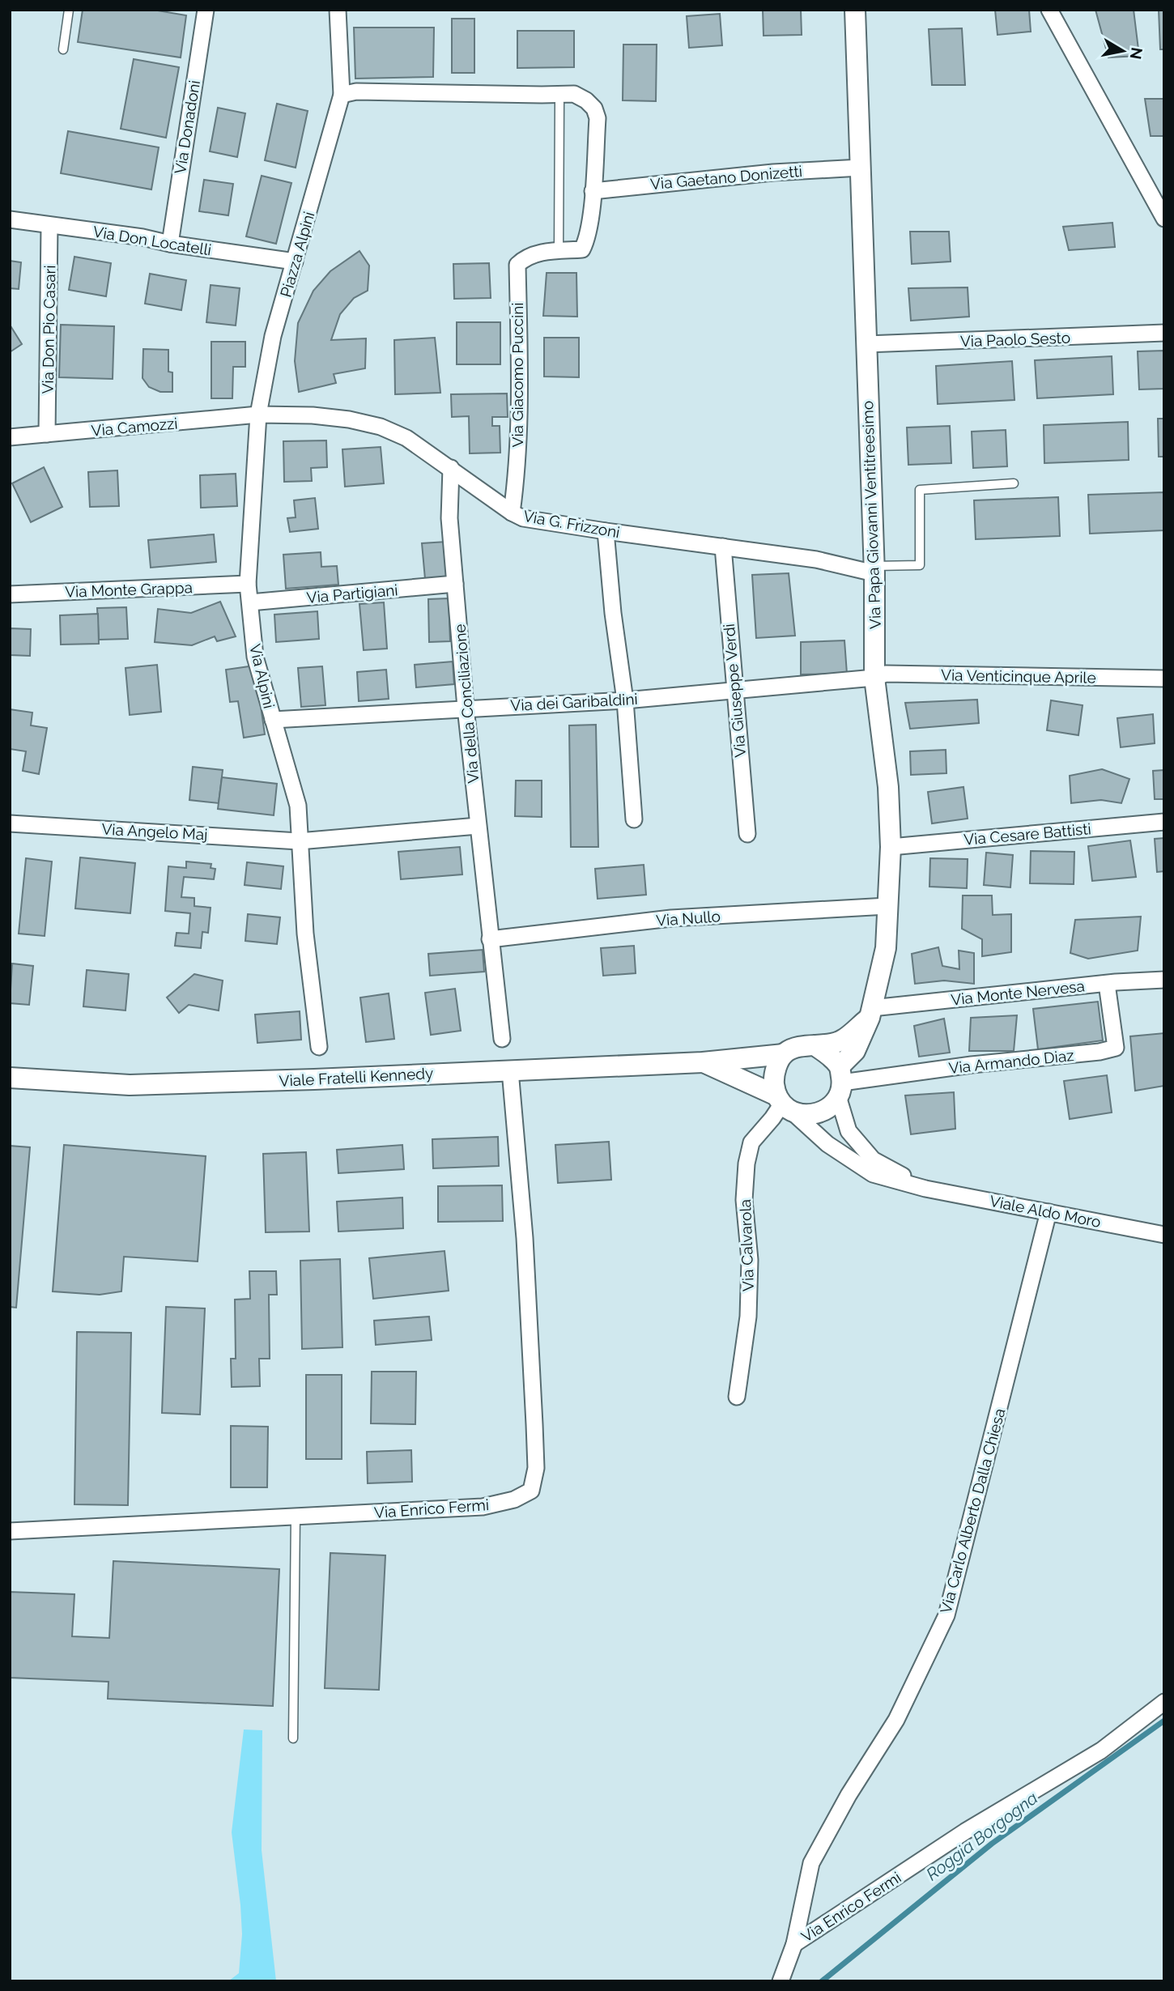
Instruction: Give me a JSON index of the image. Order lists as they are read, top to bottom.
{
  "streets": {
    "street": [
      "Via Donadoni",
      "Via Gaetano Donizetti",
      "Via Don Locatelli",
      "Piazza Alpini",
      "Via Don Pio Casari",
      "Via Paolo Sesto",
      "Via Giacomo Puccini",
      "Via Camozzi",
      "Via Papa Giovanni Ventitreesimo",
      "Via G. Frizzoni",
      "Via Monte Grappa",
      "Via Partigiani",
      "Via Alpini",
      "Via Venticinque Aprile",
      "Via Giuseppe Verdi",
      "Via dei Garibaldini",
      "Via della Conciliazione",
      "Via Angelo Maj",
      "Via Cesare Battisti",
      "Via Nullo",
      "Via Monte Nervesa",
      "Via Armando Diaz",
      "Viale Fratelli Kennedy",
      "Viale Aldo Moro",
      "Via Calvarola",
      "Via Enrico Fermi",
      "Via Carlo Alberto Dalla Chiesa"
    ]
  },
  "crossings": [
    ["Via Donadoni", "Via Don Locatelli"],
    ["Via Gaetano Donizetti", "Via Papa Giovanni Ventitreesimo"],
    ["Via Don Locatelli", "Piazza Alpini"],
    ["Via Don Locatelli", "Via Don Pio Casari"],
    ["Piazza Alpini", "Via Camozzi"],
    ["Piazza Alpini", "Via G. Frizzoni"],
    ["Piazza Alpini", "Via Alpini"],
    ["Via Don Pio Casari", "Via Camozzi"],
    ["Via Paolo Sesto", "Via Papa Giovanni Ventitreesimo"],
    ["Via Giacomo Puccini", "Via G. Frizzoni"],
    ["Via Camozzi", "Via G. Frizzoni"],
    ["Via Camozzi", "Via Alpini"],
    ["Via Papa Giovanni Ventitreesimo", "Via G. Frizzoni"],
    ["Via Papa Giovanni Ventitreesimo", "Via Venticinque Aprile"],
    ["Via Papa Giovanni Ventitreesimo", "Via dei Garibaldini"],
    ["Via Papa Giovanni Ventitreesimo", "Via Cesare Battisti"],
    ["Via Papa Giovanni Ventitreesimo", "Via Nullo"],
    ["Via Papa Giovanni Ventitreesimo", "Via Monte Nervesa"],
    ["Via Papa Giovanni Ventitreesimo", "Via Armando Diaz"],
    ["Via Papa Giovanni Ventitreesimo", "Viale Fratelli Kennedy"],
    ["Via Papa Giovanni Ventitreesimo", "Viale Aldo Moro"],
    ["Via Papa Giovanni Ventitreesimo", "Via Calvarola"],
    ["Via G. Frizzoni", "Via Alpini"],
    ["Via G. Frizzoni", "Via Giuseppe Verdi"],
    ["Via G. Frizzoni", "Via della Conciliazione"],
    ["Via Monte Grappa", "Via Alpini"],
    ["Via Partigiani", "Via Alpini"],
    ["Via Partigiani", "Via della Conciliazione"],
    ["Via Alpini", "Via dei Garibaldini"],
    ["Via Alpini", "Via Angelo Maj"],
    ["Via Venticinque Aprile", "Via dei Garibaldini"],
    ["Via Giuseppe Verdi", "Via dei Garibaldini"],
    ["Via dei Garibaldini", "Via della Conciliazione"],
    ["Via della Conciliazione", "Via Angelo Maj"],
    ["Via della Conciliazione", "Via Nullo"],
    ["Via Monte Nervesa", "Via Armando Diaz"],
    ["Via Armando Diaz", "Viale Fratelli Kennedy"],
    ["Via Armando Diaz", "Viale Aldo Moro"],
    ["Via Armando Diaz", "Via Calvarola"],
    ["Viale Fratelli Kennedy", "Viale Aldo Moro"],
    ["Viale Fratelli Kennedy", "Via Calvarola"],
    ["Viale Fratelli Kennedy", "Via Enrico Fermi"],
    ["Viale Aldo Moro", "Via Calvarola"],
    ["Viale Aldo Moro", "Via Carlo Alberto Dalla Chiesa"],
    ["Via Enrico Fermi", "Via Carlo Alberto Dalla Chiesa"]
  ],
  "water": ["Roggia Borgogna"],
  "north": "right"
}
